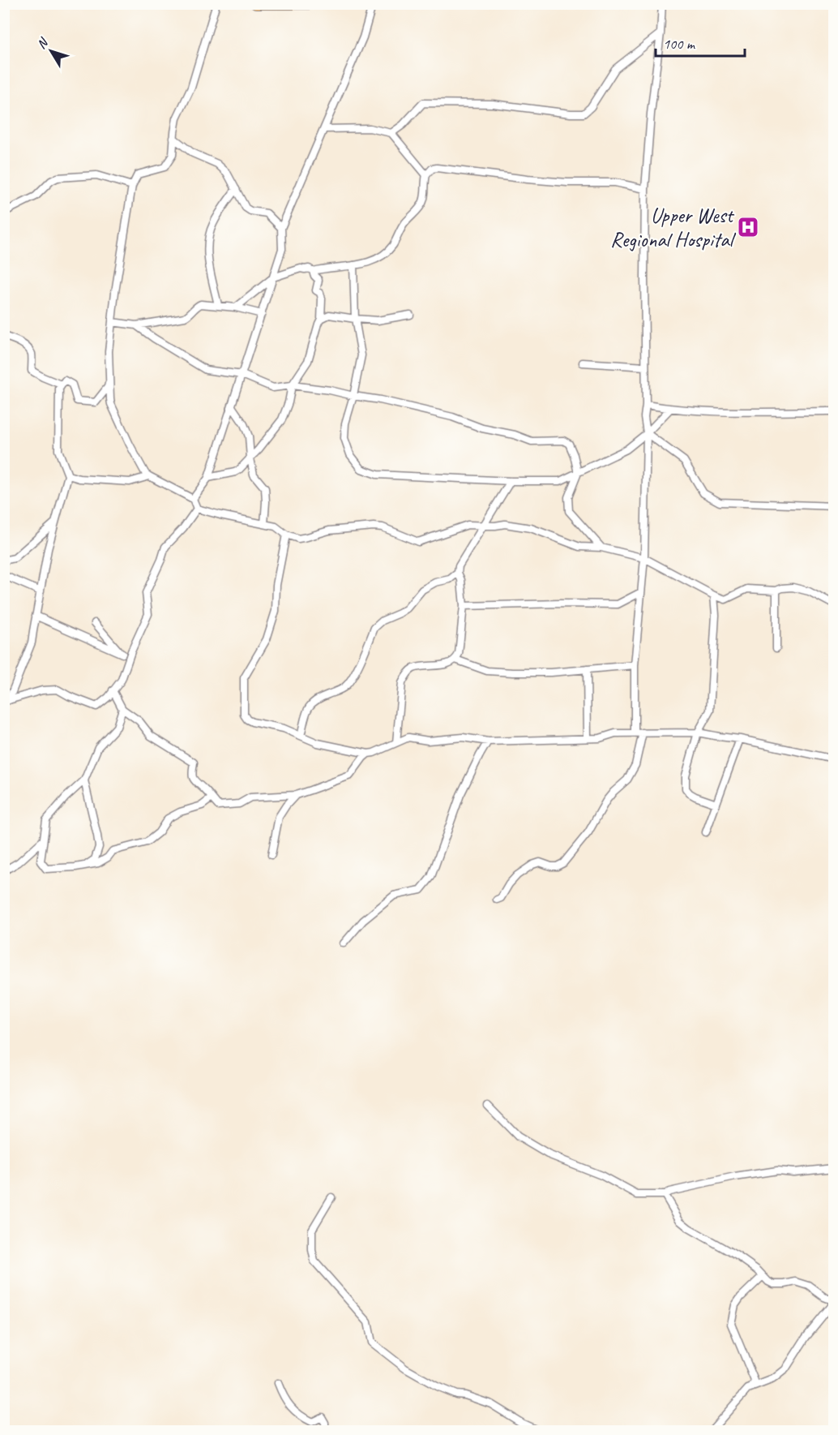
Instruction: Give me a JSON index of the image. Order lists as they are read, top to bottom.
{
  "places": {
    "hospital": ["Upper West Regional Hospital"]
  },
  "scale_bar": "100 m",
  "north": "top left"
}
